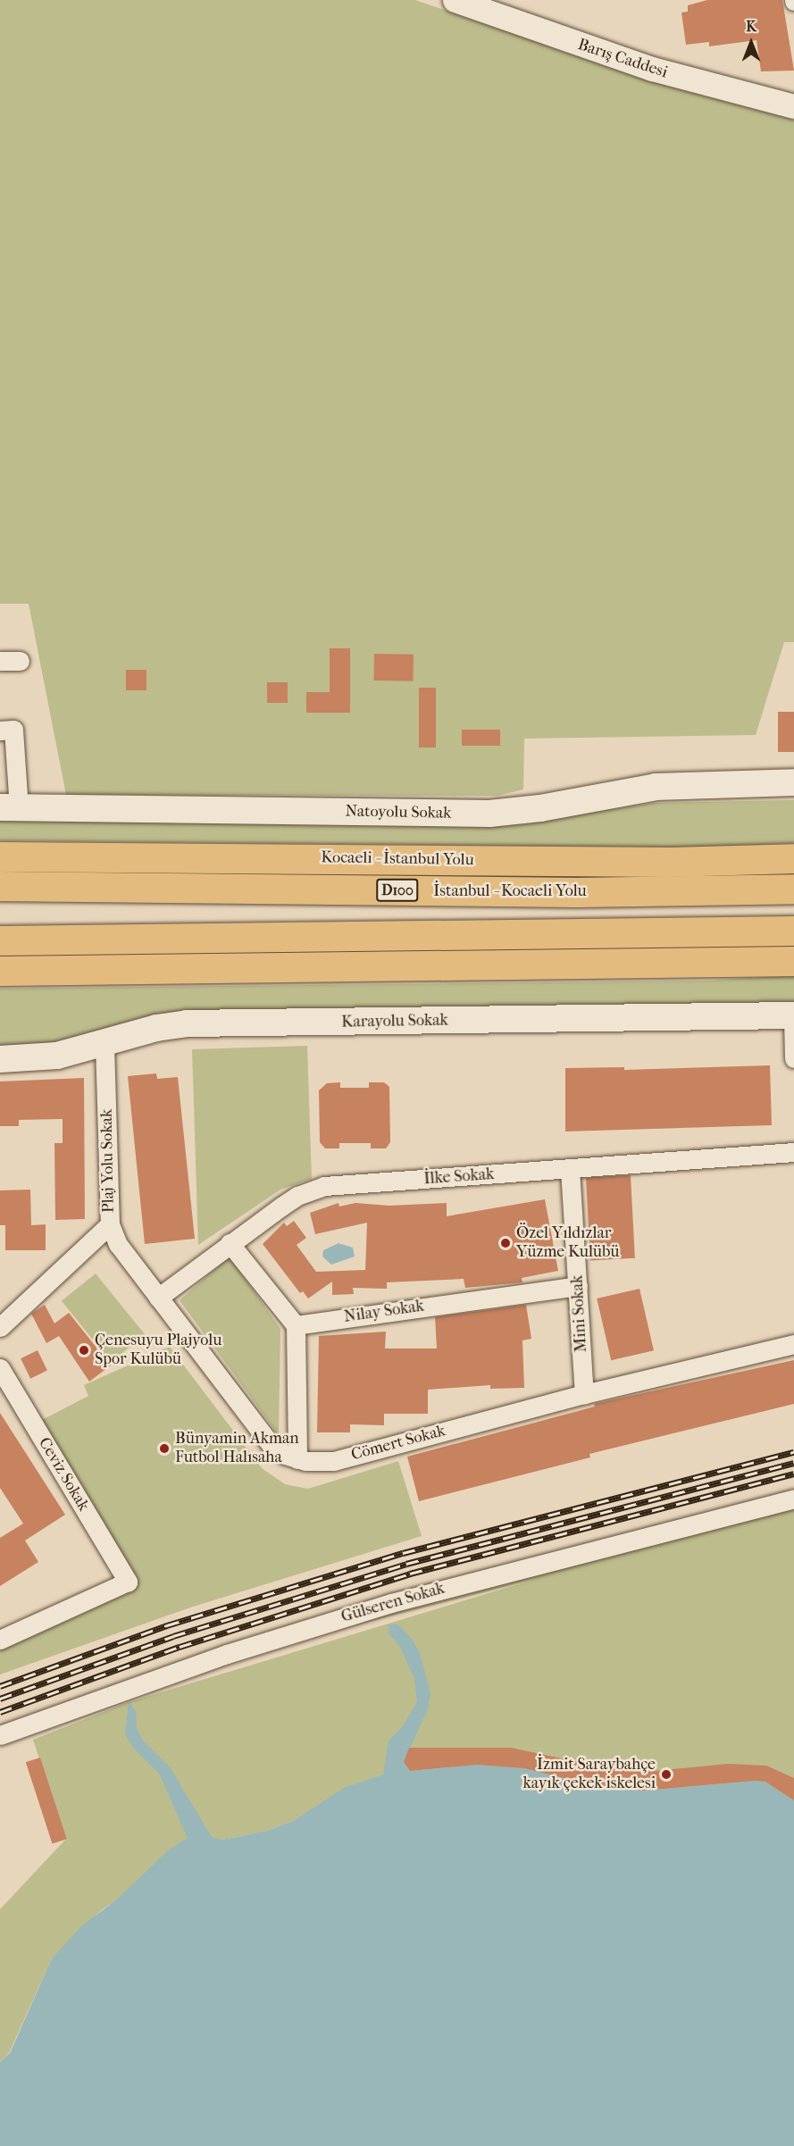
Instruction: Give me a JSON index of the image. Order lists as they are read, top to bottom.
{
  "streets": {
    "highway": ["Kocaeli - İstanbul Yolu", "D100", "İstanbul - Kocaeli Yolu"],
    "main road": ["Natoyolu Sokak", "Karayolu Sokak"],
    "street": [
      "Barış Caddesi",
      "Plaj Yolu Sokak",
      "İlke Sokak",
      "Nilay Sokak",
      "Mini Sokak",
      "Cömert Sokak",
      "Ceviz Sokak",
      "Gülseren Sokak"
    ]
  },
  "crossings": [
    ["Karayolu Sokak", "Plaj Yolu Sokak"],
    ["Plaj Yolu Sokak", "Cömert Sokak"],
    ["İlke Sokak", "Mini Sokak"],
    ["İlke Sokak", "Cömert Sokak"],
    ["Nilay Sokak", "Mini Sokak"],
    ["Mini Sokak", "Cömert Sokak"]
  ],
  "places": [
    "Özel Yıldızlar Yüzme Kulübü",
    "Çenesuyu Plajyolu Spor Kulübü",
    "Bünyamin Akman Futbol Halısaha",
    "İzmit Saraybahçe kayık çekek iskelesi"
  ],
  "north": "top"
}
